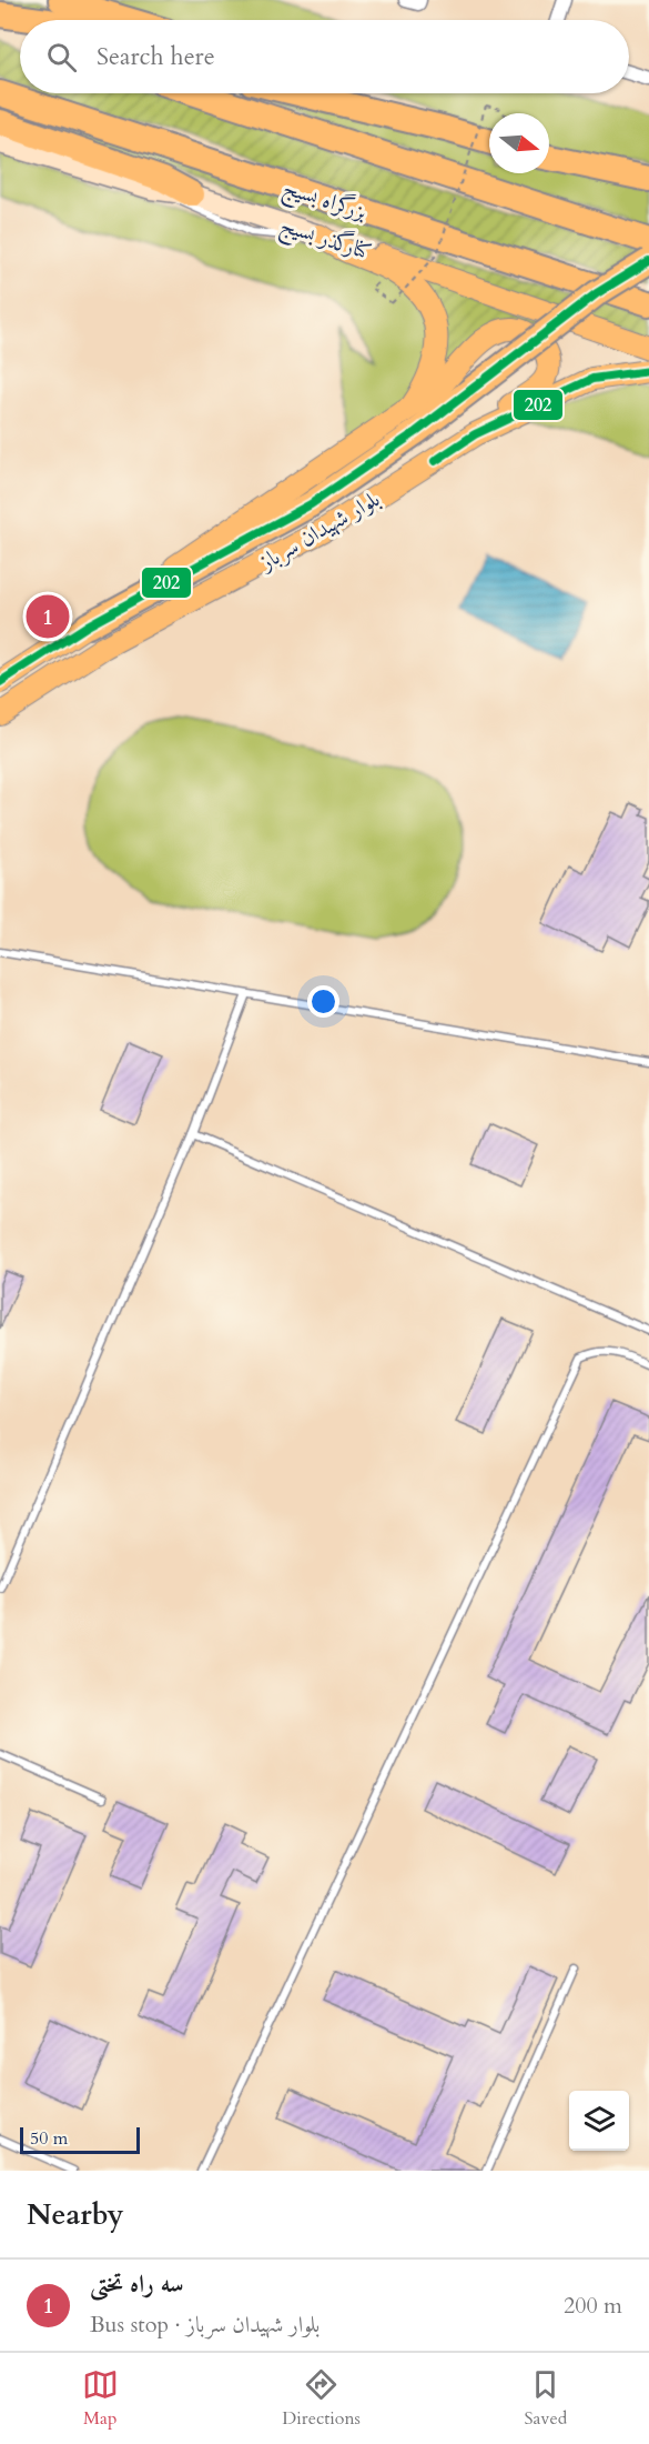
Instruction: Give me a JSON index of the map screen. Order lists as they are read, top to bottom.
{
  "streets": {
    "highway": ["بزرگراه بسیج"],
    "main road": ["کنارگذر بسیج", "بلوار شهیدان سرباز"]
  },
  "crossings": [
    ["کنارگذر بسیج", "بلوار شهیدان سرباز"]
  ],
  "lines": ["transit line 202"],
  "scale_bar": "50 m",
  "north": "right",
  "page": {
    "search": "Search here",
    "pins": "1",
    "scale": "50 m",
    "heading": "Nearby",
    "list": [
      {
        "mark": "1",
        "name": "سه راه تختی",
        "note": "Bus stop · بلوار شهیدان سرباز",
        "value": "200 m"
      }
    ],
    "nav": ["Map", "Directions", "Saved"]
  }
}
